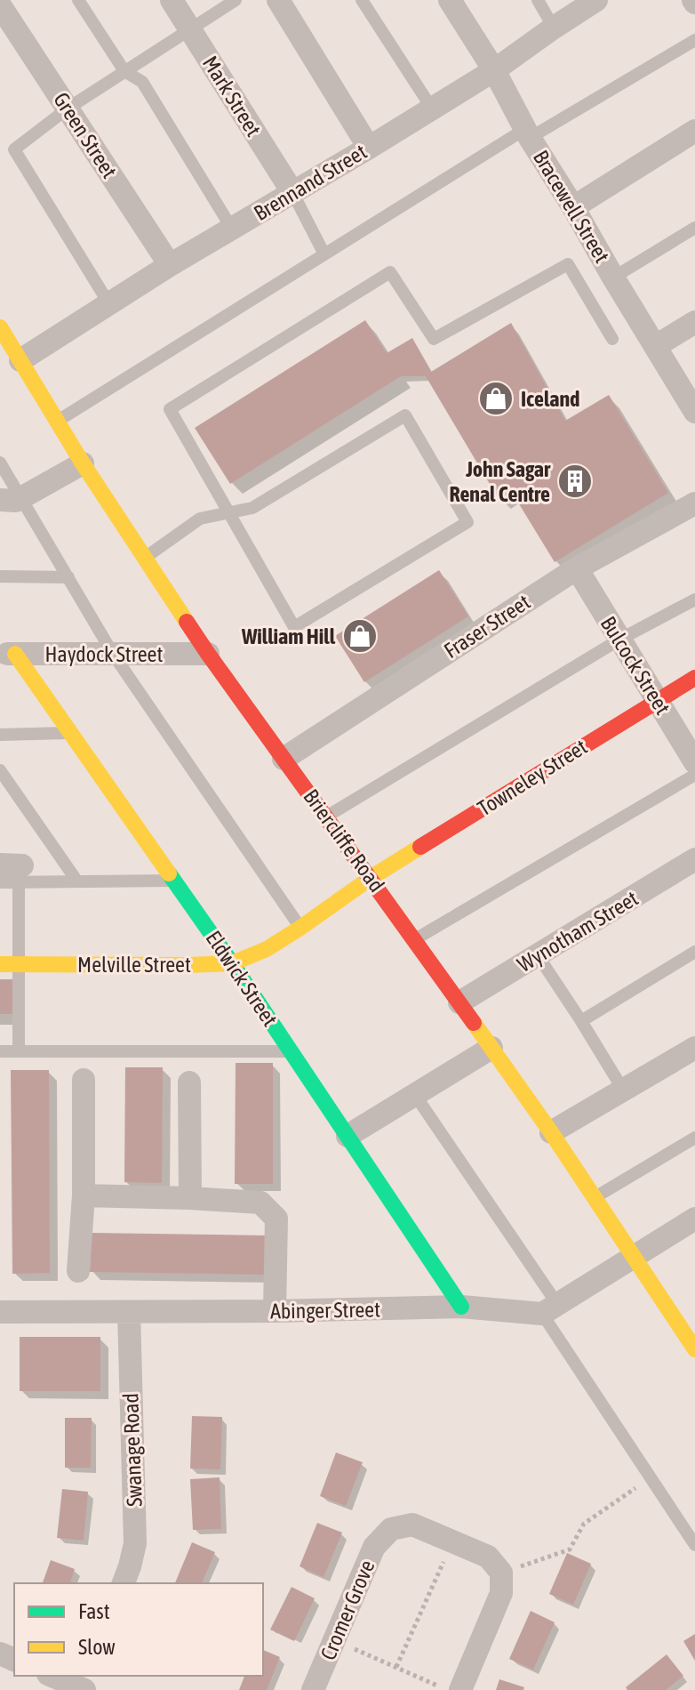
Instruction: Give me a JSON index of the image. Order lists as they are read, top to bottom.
{
  "streets": {
    "street": [
      "Mark Street",
      "Green Street",
      "Brennand Street",
      "Bracewell Street",
      "Fraser Street",
      "Haydock Street",
      "Bulcock Street",
      "Towneley Street",
      "Briercliffe Road",
      "Wynotham Street",
      "Melville Street",
      "Eldwick Street",
      "Abinger Street",
      "Swanage Road",
      "Cromer Grove"
    ]
  },
  "crossings": [
    ["Mark Street", "Brennand Street"],
    ["Green Street", "Brennand Street"],
    ["Brennand Street", "Bracewell Street"],
    ["Brennand Street", "Briercliffe Road"],
    ["Fraser Street", "Bulcock Street"],
    ["Fraser Street", "Briercliffe Road"],
    ["Haydock Street", "Briercliffe Road"],
    ["Haydock Street", "Eldwick Street"],
    ["Bulcock Street", "Towneley Street"],
    ["Towneley Street", "Briercliffe Road"],
    ["Towneley Street", "Melville Street"],
    ["Briercliffe Road", "Wynotham Street"],
    ["Briercliffe Road", "Melville Street"],
    ["Melville Street", "Eldwick Street"],
    ["Eldwick Street", "Abinger Street"],
    ["Abinger Street", "Swanage Road"]
  ],
  "places": {
    "shop": ["Iceland", "William Hill"],
    "building": ["John Sagar Renal Centre"]
  },
  "legend": ["Fast", "Slow"]
}
